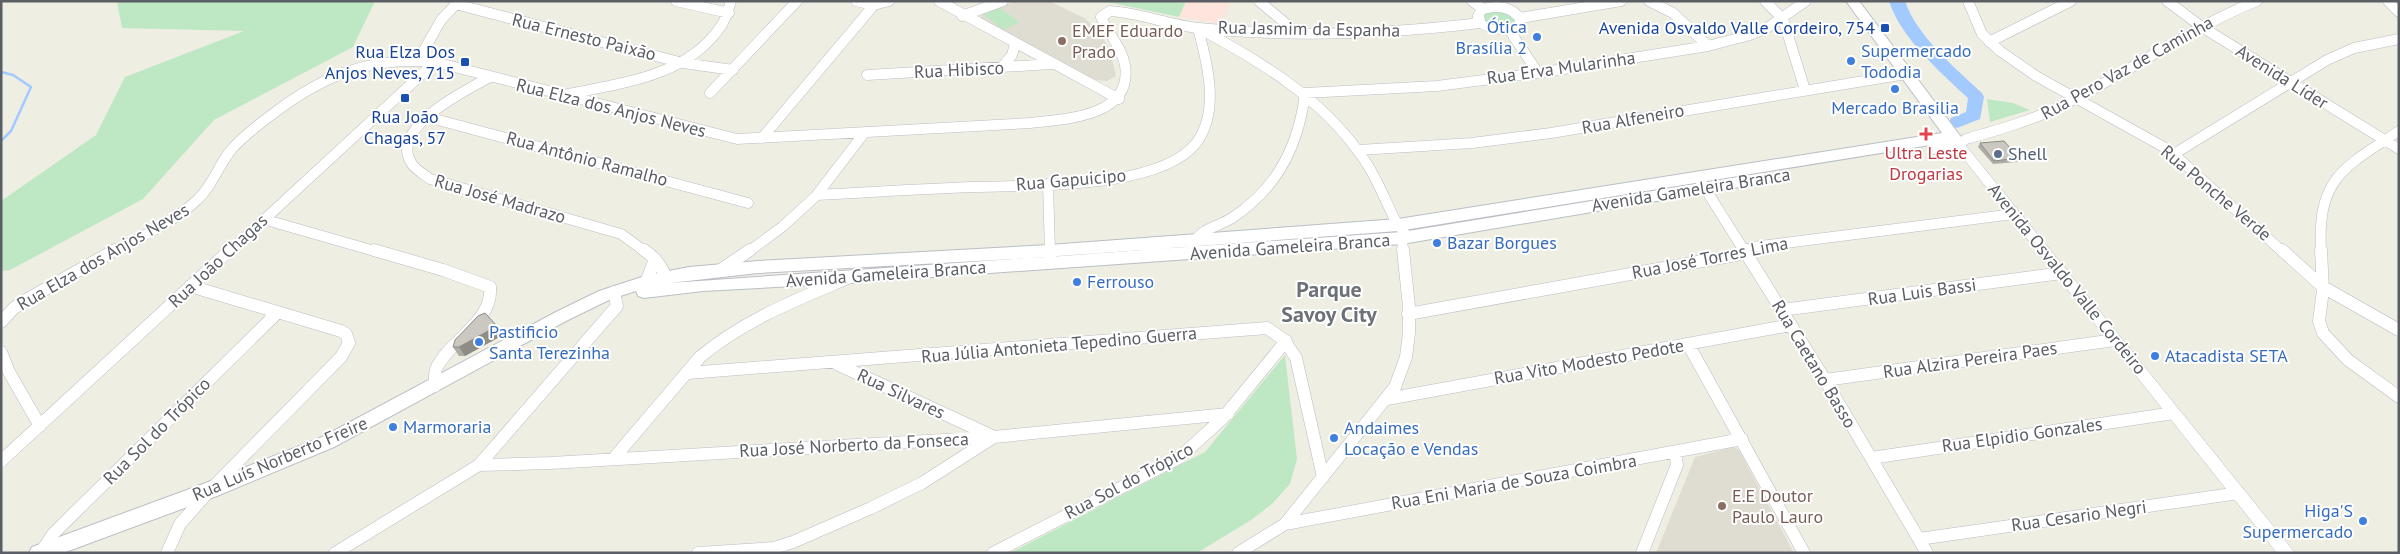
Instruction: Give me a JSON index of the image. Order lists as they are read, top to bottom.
{
  "streets": {
    "main road": ["Avenida Gameleira Branca", "Avenida Osvaldo Valle Cordeiro", "Rua Luís Norberto Freire"],
    "street": [
      "Rua Jasmim da Espanha",
      "Rua Ernesto Paixão",
      "Rua Erva Mularinha",
      "Rua Pero Vaz de Caminha",
      "Rua Hibisco",
      "Avenida Líder",
      "Rua Elza dos Anjos Neves",
      "Rua Alfeneiro",
      "Rua Antônio Ramalho",
      "Rua Gapuicipo",
      "Rua Ponche Verde",
      "Rua José Madrazo",
      "Rua José Torres Lima",
      "Rua João Chagas",
      "Rua Luis Bassi",
      "Rua Júlia Antonieta Tepedino Guerra",
      "Rua Alzira Pereira Paes",
      "Rua Vito Modesto Pedote",
      "Rua Caetano Basso",
      "Rua Silvares",
      "Rua Sol do Trópico",
      "Rua Elpidio Gonzales",
      "Rua José Norberto da Fonseca",
      "Rua Eni Maria de Souza Coimbra",
      "Rua Cesario Negri"
    ]
  },
  "crossings": [
    ["Rua Jasmim da Espanha", "Rua Gapuicipo"],
    ["Rua Pero Vaz de Caminha", "Avenida Líder"],
    ["Rua Pero Vaz de Caminha", "Avenida Gameleira Branca"],
    ["Rua Pero Vaz de Caminha", "Rua Ponche Verde"],
    ["Rua Pero Vaz de Caminha", "Avenida Osvaldo Valle Cordeiro"],
    ["Rua Elza dos Anjos Neves", "Rua José Madrazo"],
    ["Rua Elza dos Anjos Neves", "Rua João Chagas"],
    ["Rua Alfeneiro", "Avenida Osvaldo Valle Cordeiro"],
    ["Rua Antônio Ramalho", "Rua José Madrazo"],
    ["Avenida Gameleira Branca", "Rua José Madrazo"],
    ["Avenida Gameleira Branca", "Avenida Osvaldo Valle Cordeiro"],
    ["Avenida Gameleira Branca", "Rua Caetano Basso"],
    ["Avenida Gameleira Branca", "Rua Luís Norberto Freire"],
    ["Rua José Torres Lima", "Avenida Osvaldo Valle Cordeiro"],
    ["Rua José Torres Lima", "Rua Caetano Basso"],
    ["Avenida Osvaldo Valle Cordeiro", "Rua Luis Bassi"],
    ["Avenida Osvaldo Valle Cordeiro", "Rua Alzira Pereira Paes"],
    ["Avenida Osvaldo Valle Cordeiro", "Rua Elpidio Gonzales"],
    ["Avenida Osvaldo Valle Cordeiro", "Rua Cesario Negri"],
    ["Rua Luis Bassi", "Rua Caetano Basso"],
    ["Rua Júlia Antonieta Tepedino Guerra", "Rua Silvares"],
    ["Rua Júlia Antonieta Tepedino Guerra", "Rua Sol do Trópico"],
    ["Rua Alzira Pereira Paes", "Rua Caetano Basso"],
    ["Rua Vito Modesto Pedote", "Rua Caetano Basso"],
    ["Rua Caetano Basso", "Rua Elpidio Gonzales"],
    ["Rua Caetano Basso", "Rua Cesario Negri"],
    ["Rua Silvares", "Rua José Norberto da Fonseca"],
    ["Rua Sol do Trópico", "Rua José Norberto da Fonseca"],
    ["Rua Sol do Trópico", "Rua Luís Norberto Freire"]
  ],
  "districts": ["Parque Savoy City"],
  "places": {
    "transit": ["Avenida Osvaldo Valle Cordeiro, 754", "Rua Elza Dos Anjos Neves, 715", "Rua João Chagas, 57"],
    "other": [
      "Ótica Brasília 2",
      "EMEF Eduardo Prado",
      "Supermercado Tododia",
      "Mercado Brasilia",
      "Shell",
      "Bazar Borgues",
      "Ferrouso",
      "Pastificio Santa Terezinha",
      "Atacadista SETA",
      "Marmoraria",
      "Andaimes Locação e Vendas",
      "E.E Doutor Paulo Lauro",
      "Higa'S Supermercado"
    ],
    "health": ["Ultra Leste Drogarias"]
  }
}
